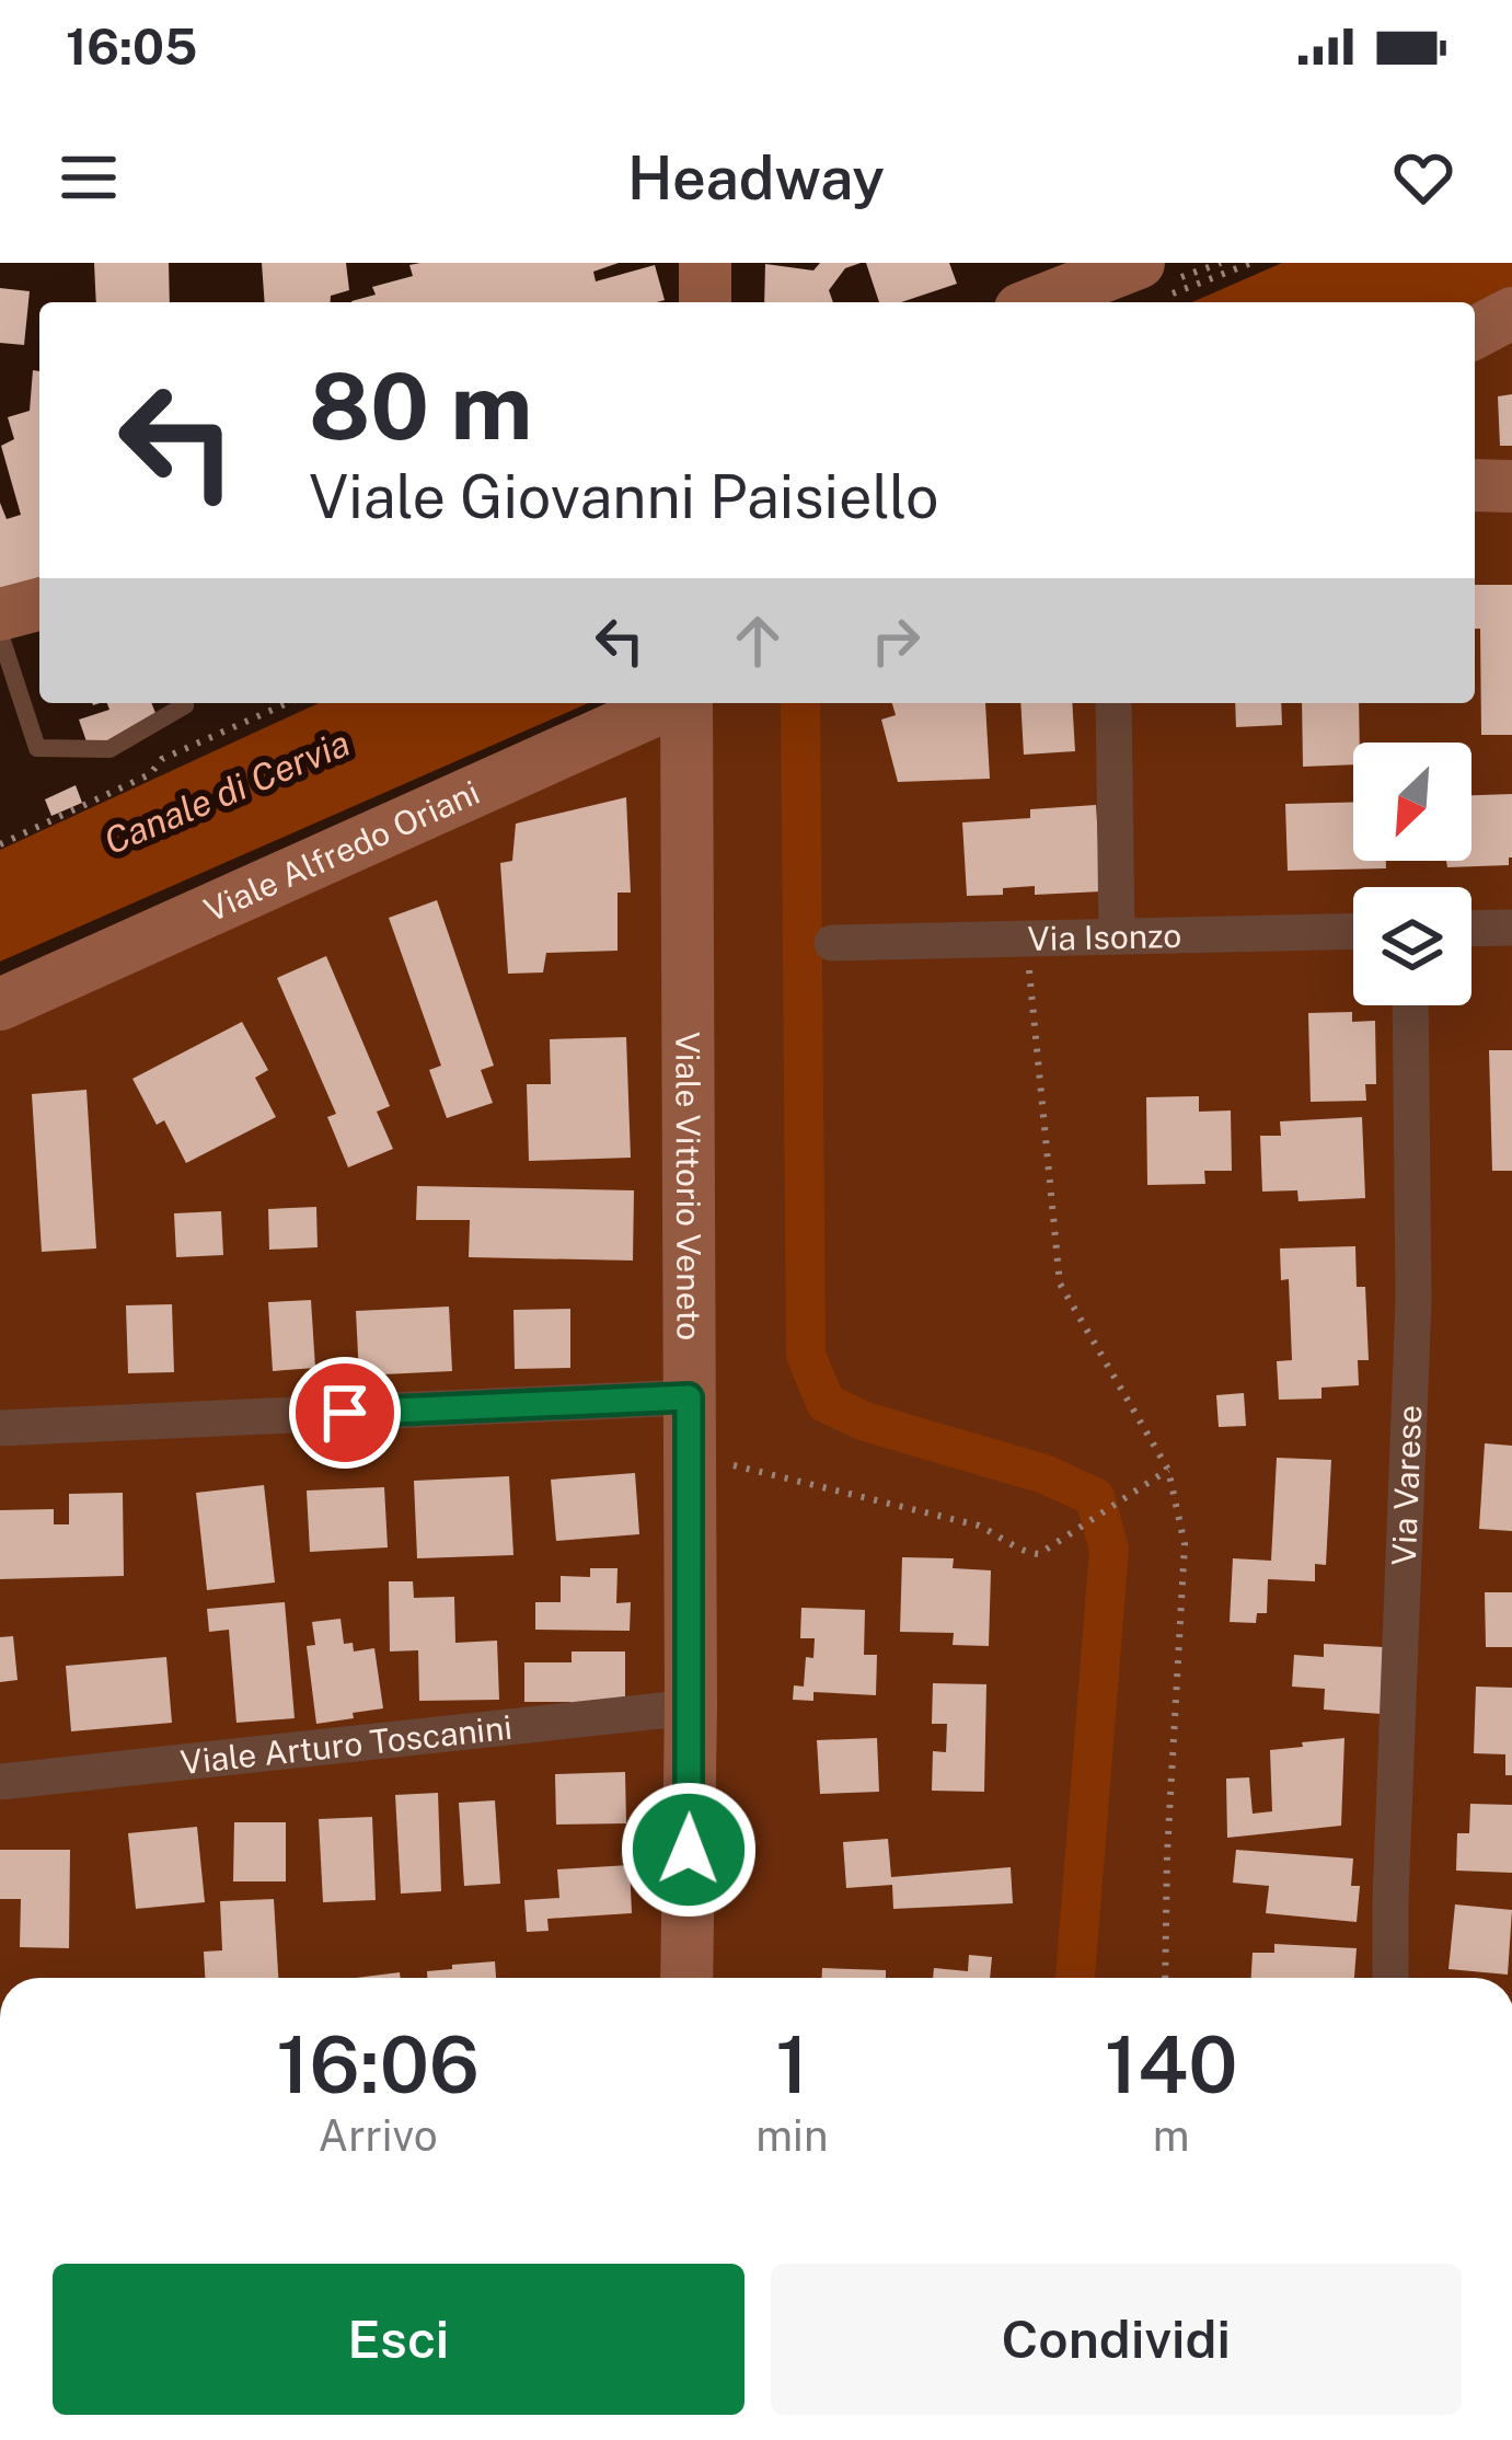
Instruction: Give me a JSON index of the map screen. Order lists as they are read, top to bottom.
{
  "streets": {
    "street": [
      "Viale Alfredo Oriani",
      "Via Isonzo",
      "Viale Vittorio Veneto",
      "Via Varese",
      "Viale Arturo Toscanini"
    ]
  },
  "crossings": [
    ["Viale Vittorio Veneto", "Viale Arturo Toscanini"]
  ],
  "water": ["Canale di Cervia"],
  "north": "bottom left",
  "page": {
    "status": "16:05",
    "header": "Headway",
    "turn": ["80 m", "Viale Giovanni Paisiello"],
    "eta": [
      "16:06",
      "Arrivo",
      "1",
      "min",
      "140",
      "m"
    ],
    "buttons": ["Esci", "Condividi"]
  }
}
